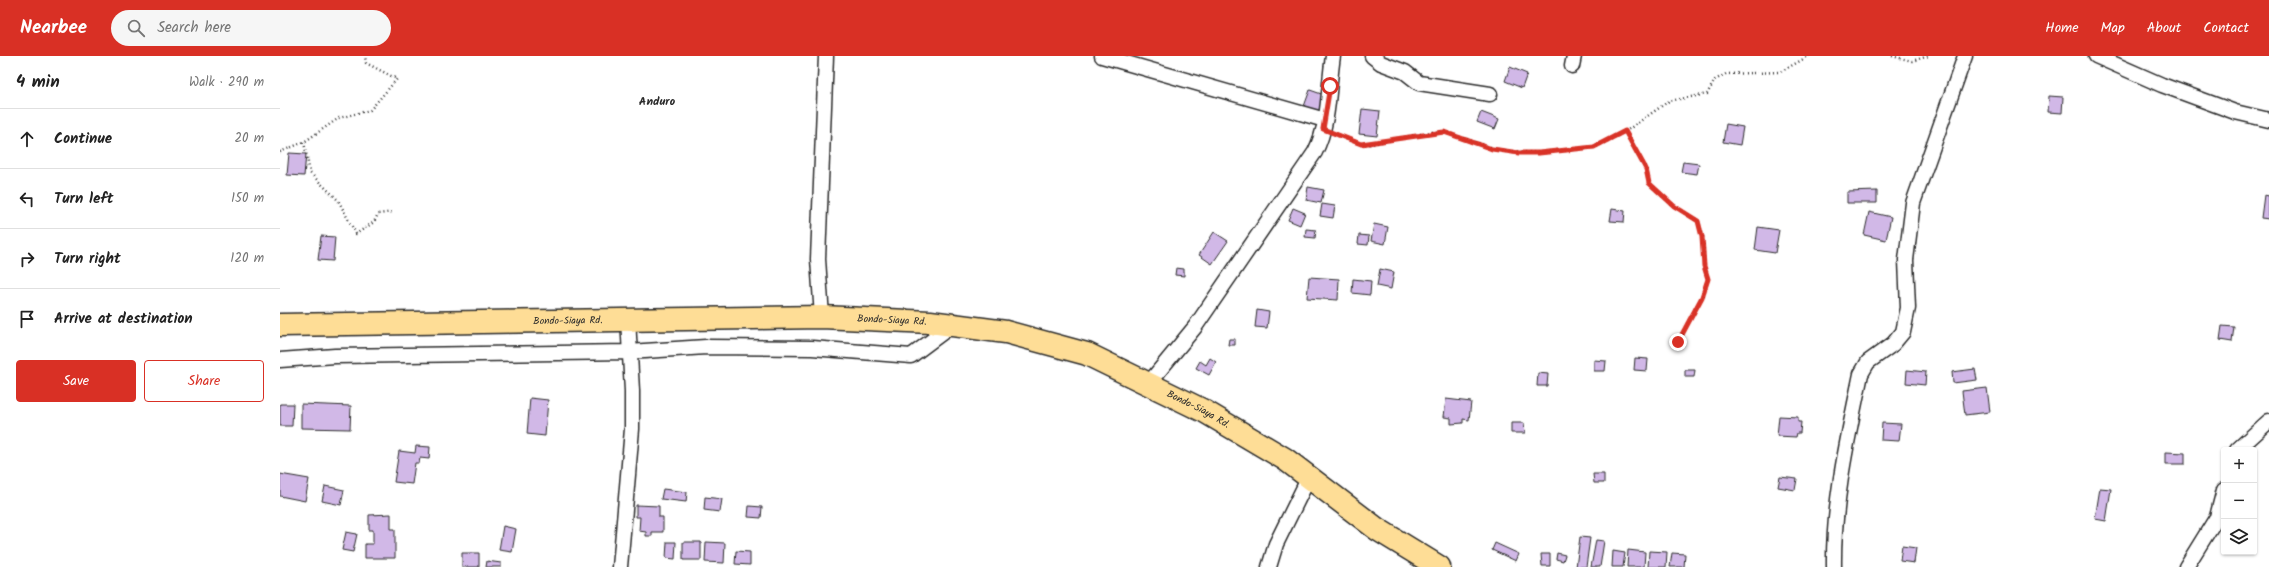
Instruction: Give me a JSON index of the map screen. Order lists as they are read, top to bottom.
{
  "streets": {
    "highway": ["Bondo-Siaya Rd."]
  },
  "districts": ["Anduro"],
  "page": {
    "header": "Nearbee",
    "search": "Search here",
    "nav": [
      "Home",
      "Map",
      "About",
      "Contact"
    ],
    "heading": ["4 min", "Walk · 290 m"],
    "list": [
      ["Continue", "20 m"],
      ["Turn left", "150 m"],
      ["Turn right", "120 m"],
      "Arrive at destination"
    ],
    "buttons": ["Save", "Share"],
    "map_buttons": ["+", "−"]
  }
}
